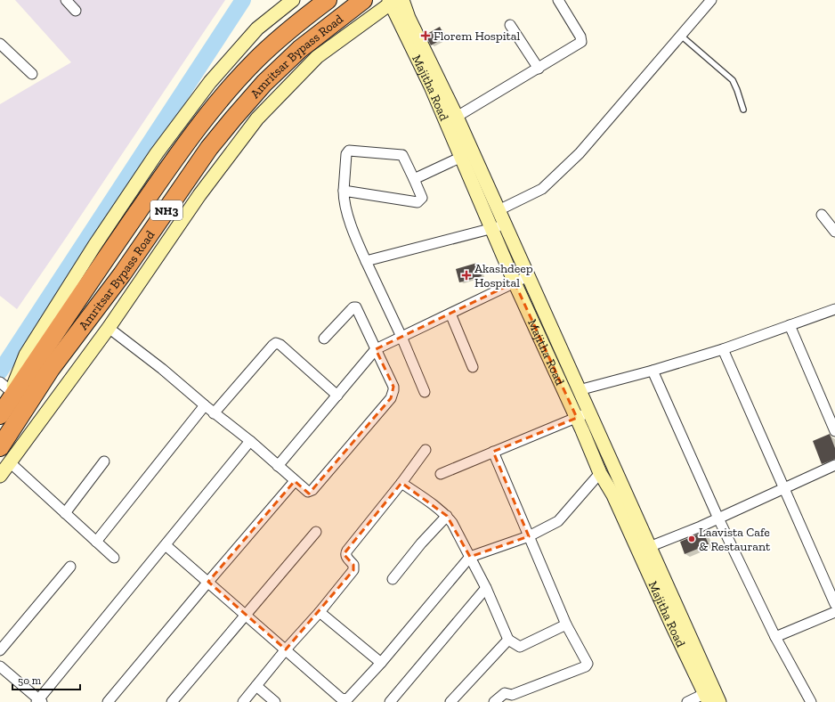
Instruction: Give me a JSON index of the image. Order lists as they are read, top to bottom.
{
  "streets": {
    "highway": ["Amritsar Bypass Road", "NH3"],
    "main road": ["Majitha Road"]
  },
  "places": {
    "health": ["Florem Hospital", "Akashdeep Hospital"],
    "other": ["Laavista Cafe & Restaurant"]
  },
  "scale_bar": "50 m"
}
